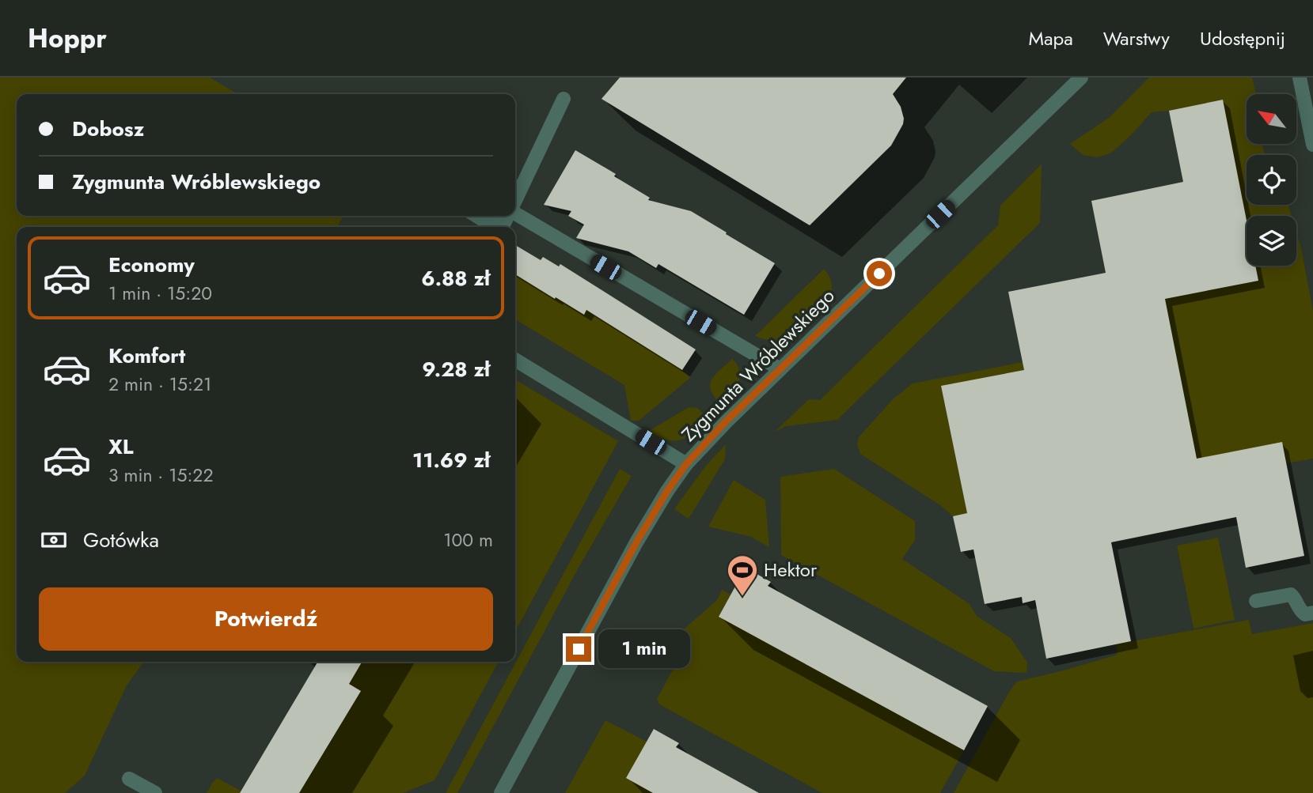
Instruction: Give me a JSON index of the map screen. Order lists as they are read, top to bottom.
{
  "streets": {
    "street": ["Zygmunta Wróblewskiego"]
  },
  "places": {
    "sports": ["Hektor"]
  },
  "north": "top left",
  "page": {
    "header": "Hoppr",
    "nav": ["Mapa", "Warstwy", "Udostępnij"],
    "banner": ["Dobosz", "Zygmunta Wróblewskiego"],
    "list": [
      {
        "name": "Economy",
        "note": "1 min · 15:20",
        "value": "6.88 zł"
      },
      {
        "name": "Komfort",
        "note": "2 min · 15:21",
        "value": "9.28 zł"
      },
      {
        "name": "XL",
        "note": "3 min · 15:22",
        "value": "11.69 zł"
      }
    ],
    "pay": ["Gotówka", "100 m"],
    "buttons": "Potwierdź",
    "bubble": "1 min"
  }
}
